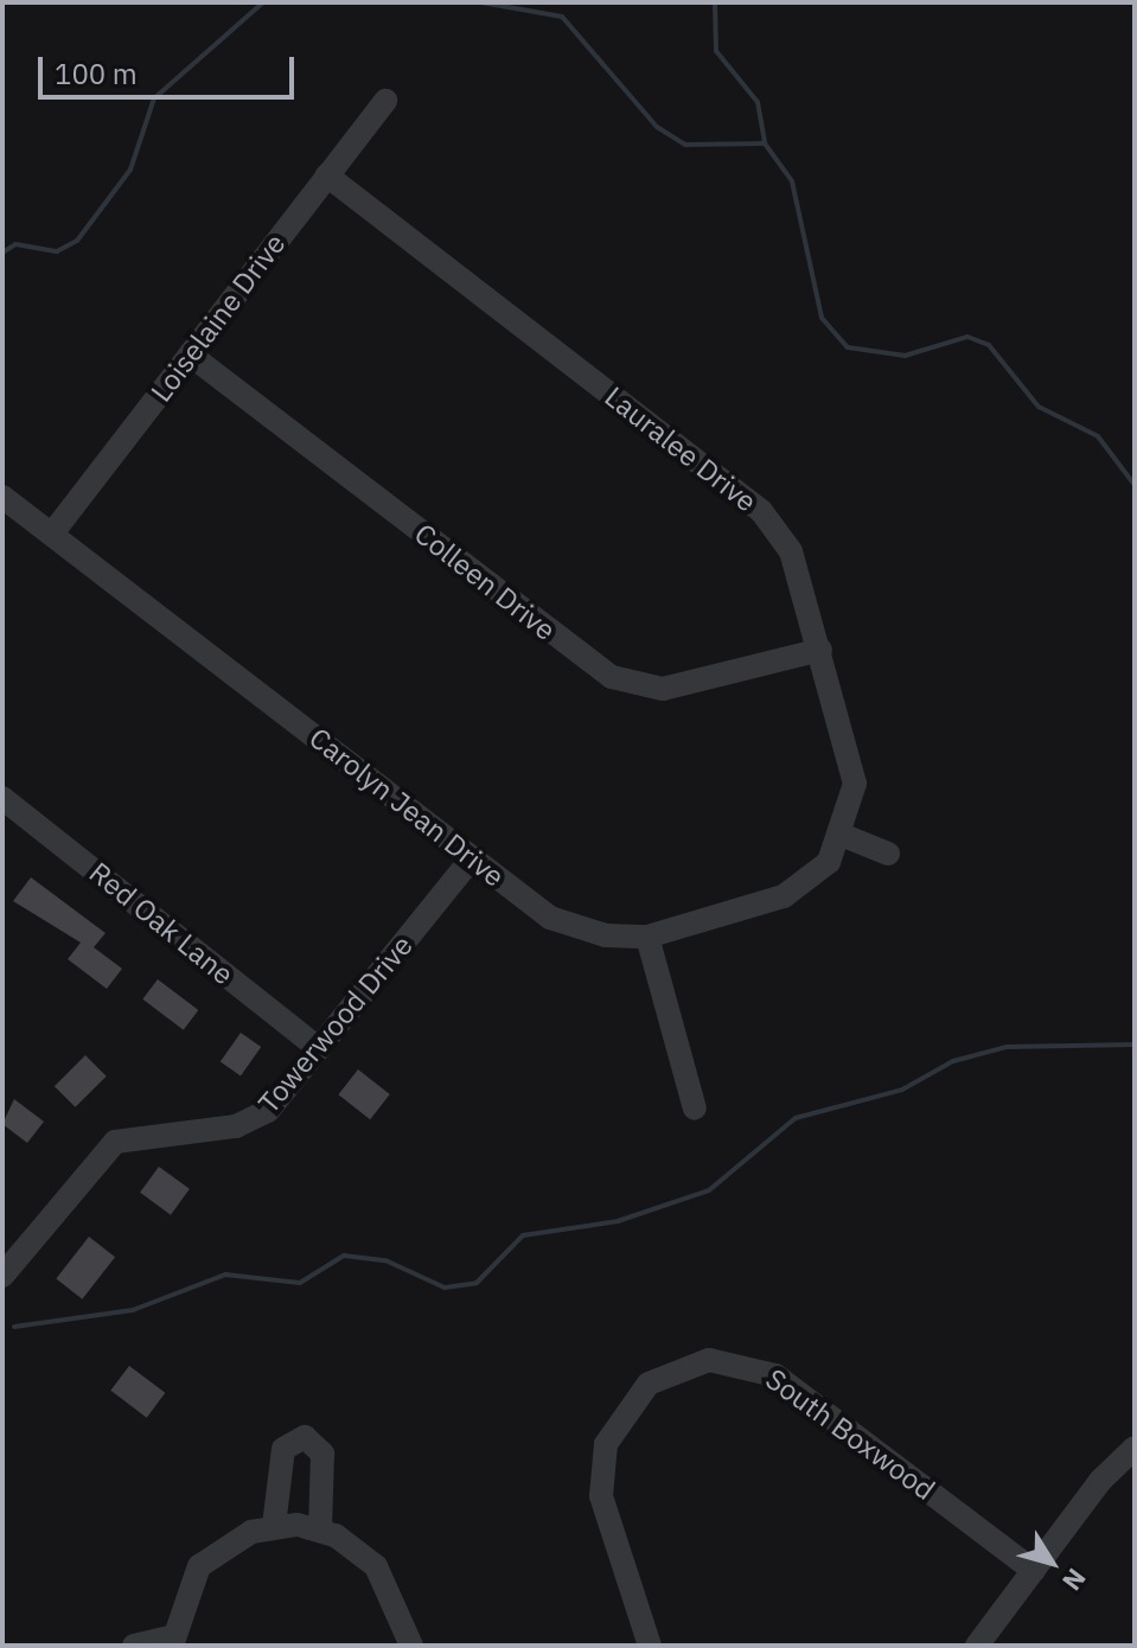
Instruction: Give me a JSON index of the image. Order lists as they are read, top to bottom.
{
  "streets": {
    "street": [
      "Loiselaine Drive",
      "Lauralee Drive",
      "Colleen Drive",
      "Carolyn Jean Drive",
      "Red Oak Lane",
      "Towerwood Drive",
      "South Boxwood"
    ]
  },
  "crossings": [
    ["Loiselaine Drive", "Lauralee Drive"],
    ["Loiselaine Drive", "Colleen Drive"],
    ["Loiselaine Drive", "Carolyn Jean Drive"],
    ["Lauralee Drive", "Colleen Drive"],
    ["Lauralee Drive", "Carolyn Jean Drive"],
    ["Carolyn Jean Drive", "Towerwood Drive"],
    ["Red Oak Lane", "Towerwood Drive"]
  ],
  "scale_bar": "100 m",
  "north": "bottom right"
}
